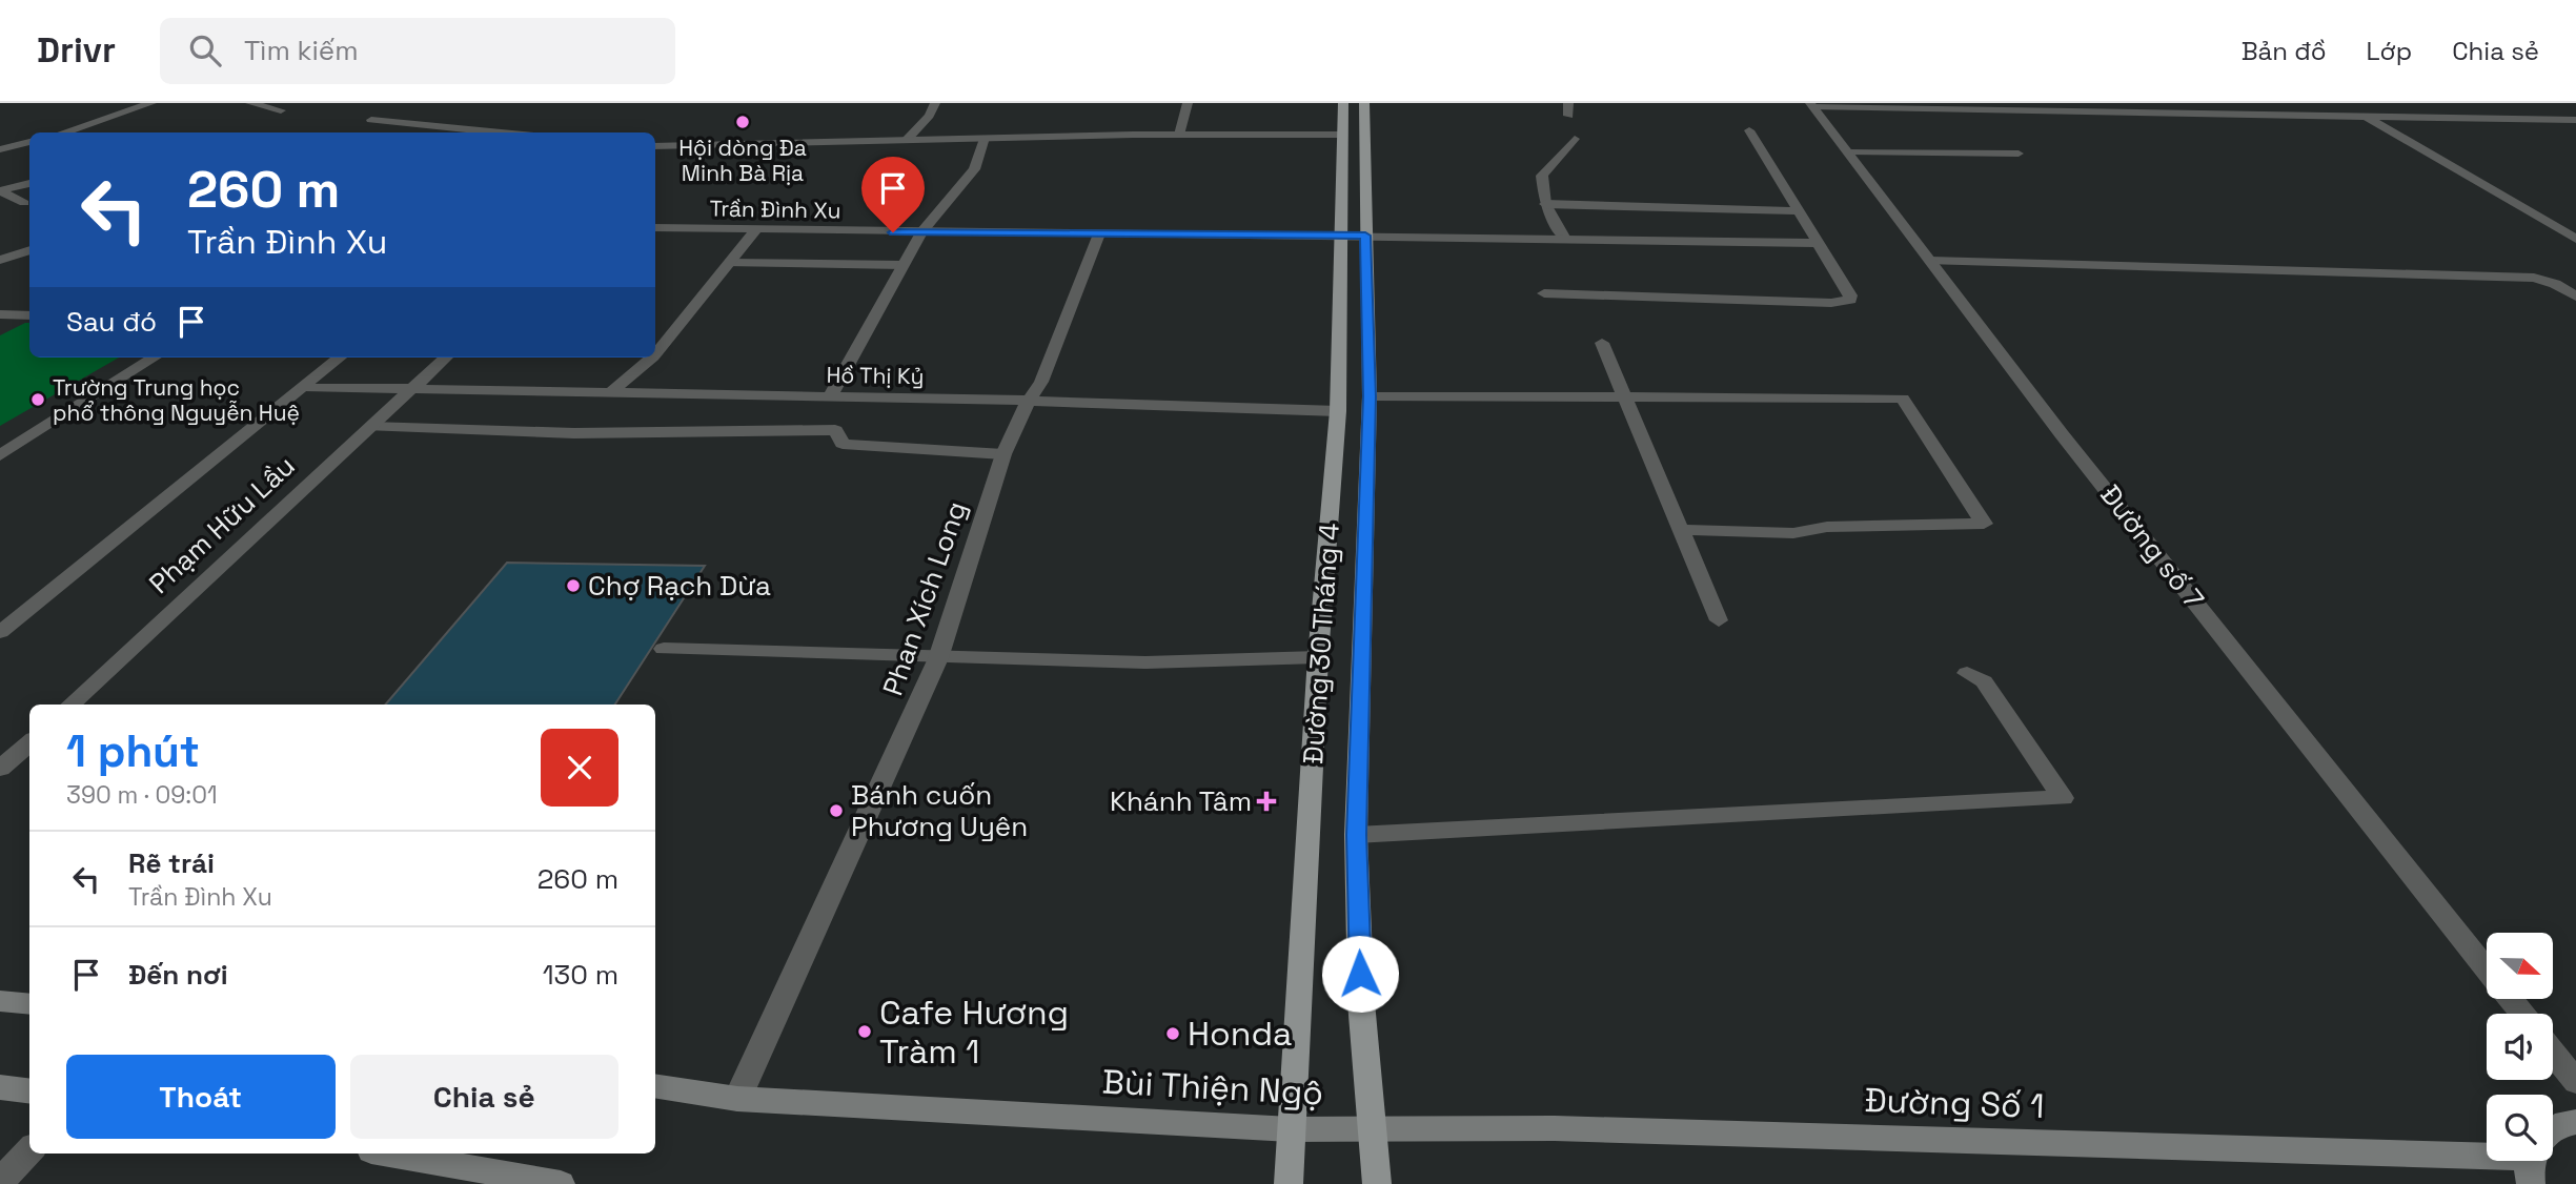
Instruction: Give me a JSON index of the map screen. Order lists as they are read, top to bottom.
{
  "streets": {
    "main road": ["Đường 30 Tháng 4", "Bùi Thiện Ngộ", "Đường Số 1"],
    "street": [
      "Trần Đình Xu",
      "Hồ Thị Kỷ",
      "Phạm Hữu Lầu",
      "Đường số 7",
      "Phan Xích Long"
    ]
  },
  "crossings": [
    ["Trần Đình Xu", "Phan Xích Long"],
    ["Trần Đình Xu", "Đường 30 Tháng 4"],
    ["Hồ Thị Kỷ", "Phạm Hữu Lầu"],
    ["Hồ Thị Kỷ", "Phan Xích Long"],
    ["Hồ Thị Kỷ", "Đường 30 Tháng 4"],
    ["Phan Xích Long", "Bùi Thiện Ngộ"],
    ["Đường 30 Tháng 4", "Bùi Thiện Ngộ"],
    ["Đường 30 Tháng 4", "Đường Số 1"],
    ["Bùi Thiện Ngộ", "Đường Số 1"]
  ],
  "places": {
    "other": [
      "Hội dòng Đa Minh Bà Rịa",
      "Trường Trung học phổ thông Nguyễn Huệ",
      "Chợ Rạch Dừa",
      "Bánh cuốn Phương Uyên",
      "Cafe Hương Tràm 1",
      "Honda"
    ],
    "health": ["Khánh Tâm"]
  },
  "north": "right",
  "page": {
    "header": "Drivr",
    "search": "Tìm kiếm",
    "nav": ["Bản đồ", "Lớp", "Chia sẻ"],
    "turn": ["260 m", "Trần Đình Xu"],
    "then": "Sau đó",
    "heading": ["1 phút", "390 m · 09:01"],
    "list": [
      {
        "name": "Rẽ trái",
        "note": "Trần Đình Xu",
        "value": "260 m"
      },
      {
        "name": "Đến nơi",
        "value": "130 m"
      }
    ],
    "buttons": ["Thoát", "Chia sẻ"]
  }
}
